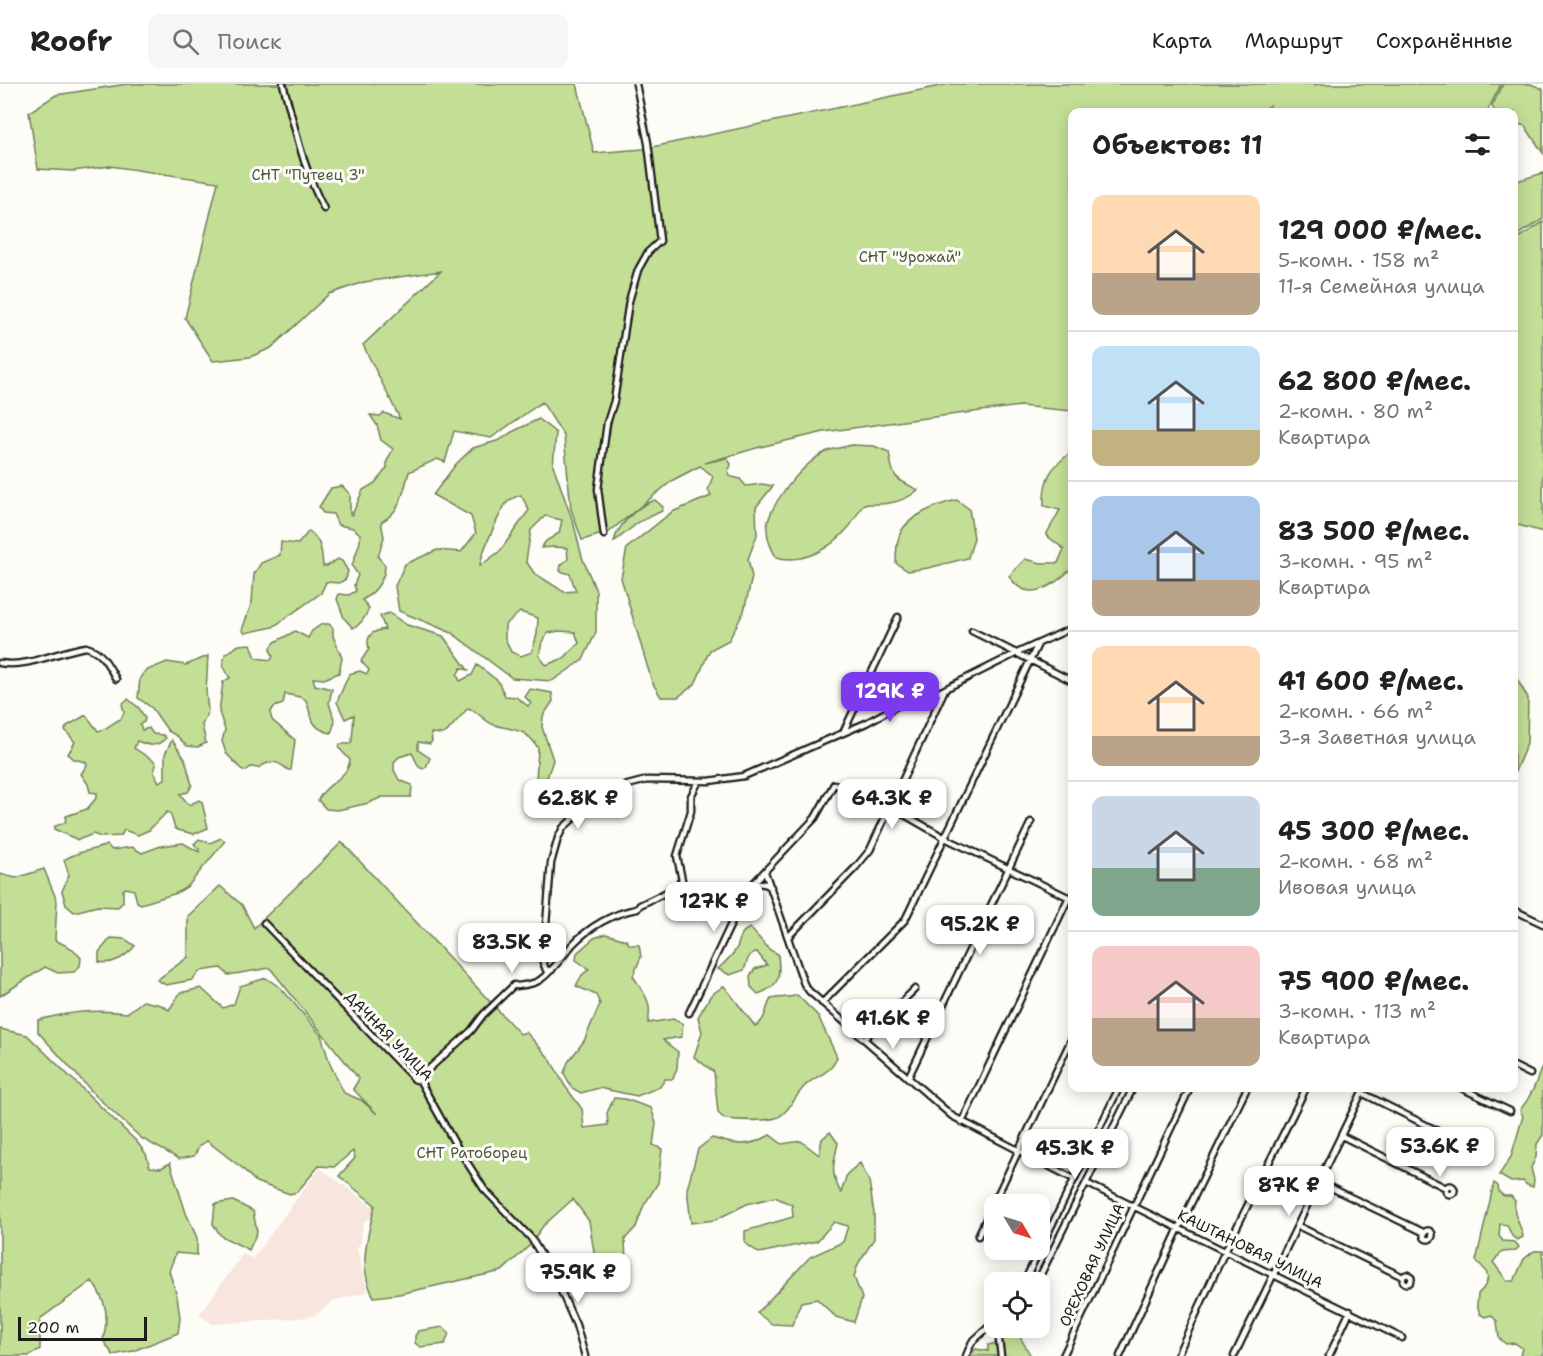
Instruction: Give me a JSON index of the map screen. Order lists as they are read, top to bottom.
{
  "streets": {
    "street": ["ДАЧНАЯ УЛИЦА", "КАШТАНОВАЯ УЛИЦА", "ОРЕХОВАЯ УЛИЦА"]
  },
  "crossings": [
    ["КАШТАНОВАЯ УЛИЦА", "ОРЕХОВАЯ УЛИЦА"]
  ],
  "parks": ["СНТ \"Путеец 3\"", "СНТ \"Урожай\"", "СНТ Ратоборец"],
  "scale_bar": "200 m",
  "north": "bottom right",
  "page": {
    "header": "Roofr",
    "search": "Поиск",
    "nav": ["Карта", "Маршрут", "Сохранённые"],
    "heading": "Объектов: 11",
    "list": [
      {
        "name": "129 000 ₽/мес.",
        "note": "5-комн. · 158 m² · 11-я Семейная улица"
      },
      {
        "name": "62 800 ₽/мес.",
        "note": "2-комн. · 80 m² · Квартира"
      },
      {
        "name": "83 500 ₽/мес.",
        "note": "3-комн. · 95 m² · Квартира"
      },
      {
        "name": "41 600 ₽/мес.",
        "note": "2-комн. · 66 m² · 3-я Заветная улица"
      },
      {
        "name": "45 300 ₽/мес.",
        "note": "2-комн. · 68 m² · Ивовая улица"
      },
      {
        "name": "75 900 ₽/мес.",
        "note": "3-комн. · 113 m² · Квартира"
      }
    ],
    "price": [
      "129K ₽",
      "62.8K ₽",
      "64.3K ₽",
      "127K ₽",
      "95.2K ₽",
      "83.5K ₽",
      "41.6K ₽",
      "53.6K ₽",
      "45.3K ₽",
      "87K ₽",
      "75.9K ₽"
    ],
    "scale": "200 m"
  }
}
